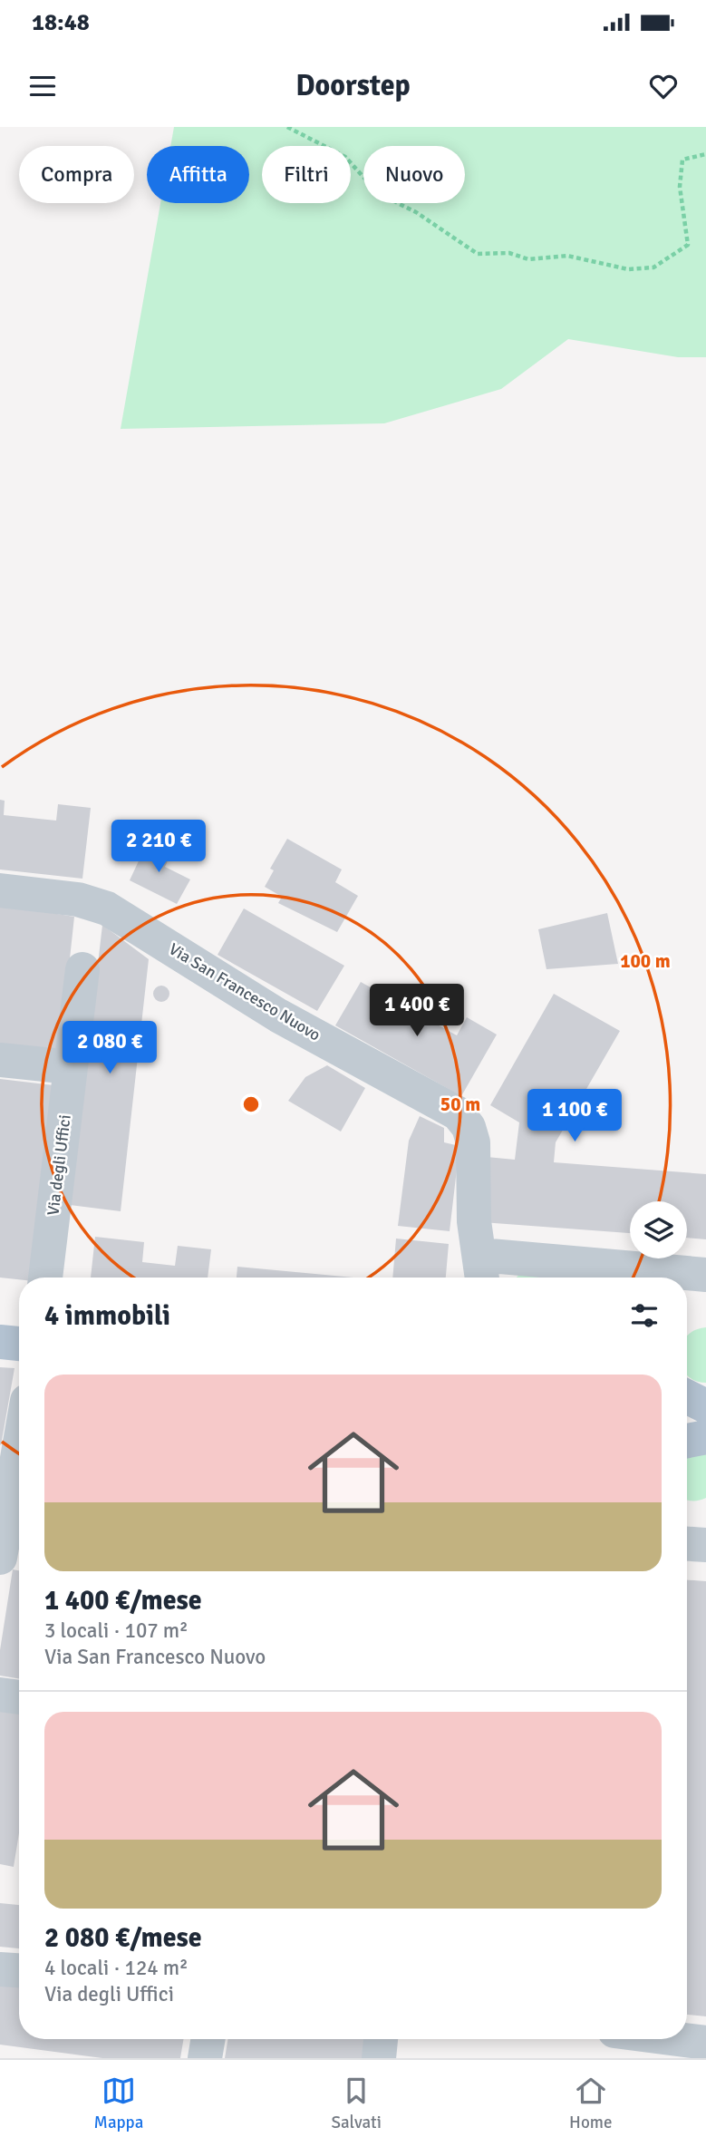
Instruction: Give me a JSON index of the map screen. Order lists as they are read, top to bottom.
{
  "streets": {
    "street": ["Via San Francesco Nuovo", "Via degli Uffici"]
  },
  "page": {
    "status": "18:48",
    "header": "Doorstep",
    "chip": [
      "Compra",
      "Affitta",
      "Filtri",
      "Nuovo"
    ],
    "price": [
      "2 210 €",
      "1 400 €",
      "2 080 €",
      "1 100 €"
    ],
    "heading": "4 immobili",
    "list": [
      {
        "name": "1 400 €/mese",
        "note": "3 locali · 107 m² · Via San Francesco Nuovo"
      },
      {
        "name": "2 080 €/mese",
        "note": "4 locali · 124 m² · Via degli Uffici"
      }
    ],
    "tabs": ["Mappa", "Salvati", "Home"]
  },
  "rings": ["100 m", "50 m"]
}
